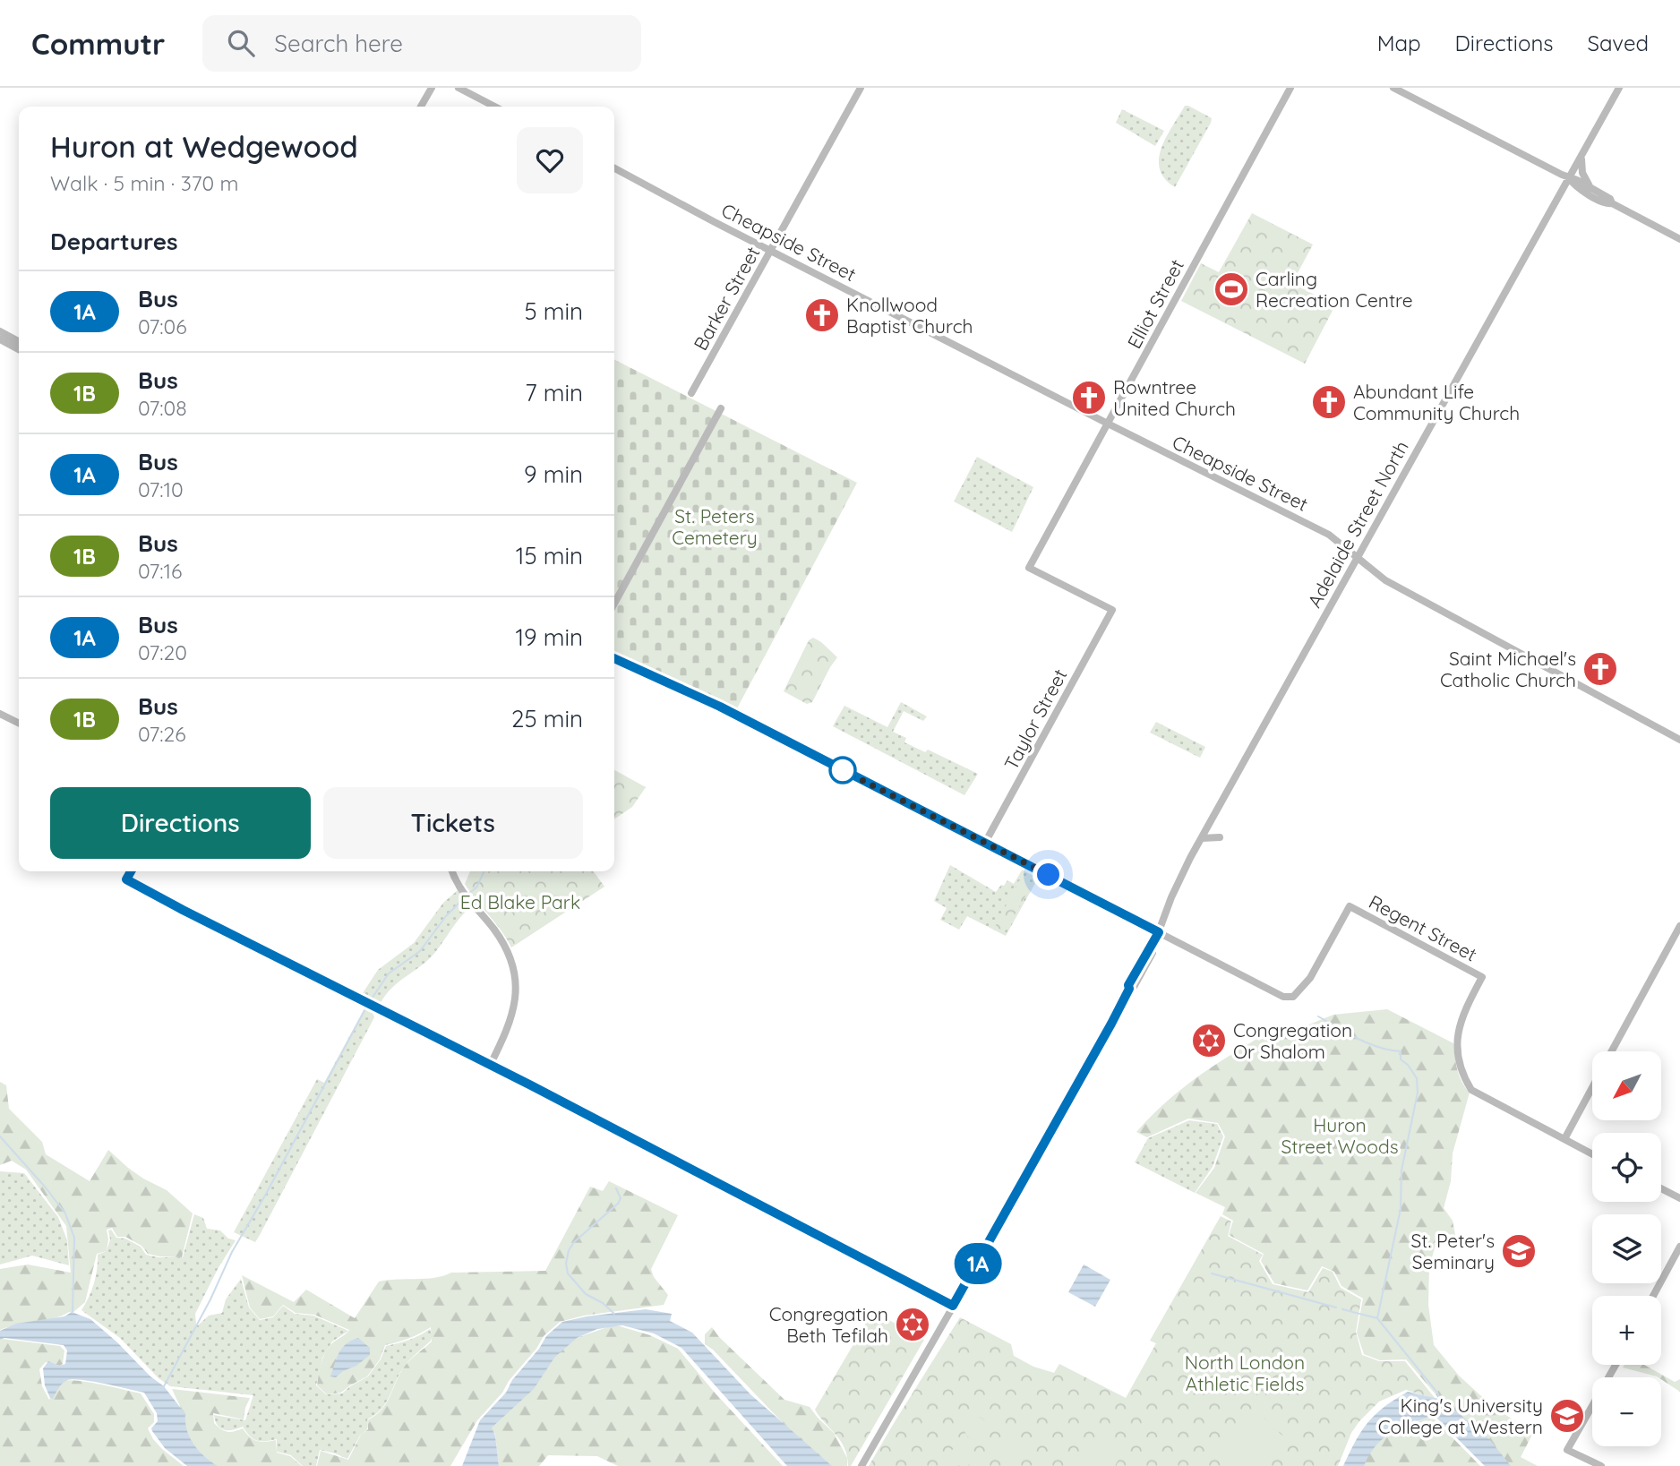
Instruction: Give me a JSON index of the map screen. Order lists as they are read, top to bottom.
{
  "streets": {
    "street": [
      "Cheapside Street",
      "Barker Street",
      "Elliot Street",
      "Adelaide Street North",
      "Taylor Street",
      "Regent Street"
    ]
  },
  "crossings": [
    ["Cheapside Street", "Barker Street"],
    ["Cheapside Street", "Elliot Street"],
    ["Cheapside Street", "Adelaide Street North"],
    ["Elliot Street", "Taylor Street"],
    ["Adelaide Street North", "Regent Street"]
  ],
  "parks": [
    "St. Peters Cemetery",
    "Ed Blake Park",
    "Huron Street Woods",
    "North London Athletic Fields"
  ],
  "places": {
    "sports": ["Carling Recreation Centre"],
    "church": [
      "Knollwood Baptist Church",
      "Rowntree United Church",
      "Abundant Life Community Church",
      "Saint Michael's Catholic Church"
    ],
    "synagogue": ["Congregation Or Shalom", "Congregation Beth Tefilah"],
    "school or university": ["St. Peter's Seminary", "King's University College at Western"]
  },
  "lines": ["bus line 1A"],
  "north": "bottom left",
  "page": {
    "header": "Commutr",
    "search": "Search here",
    "nav": ["Map", "Directions", "Saved"],
    "on_map": "1A",
    "heading": [
      ["Huron at Wedgewood", "Walk · 5 min · 370 m"],
      "Departures"
    ],
    "list": [
      {
        "mark": "1A",
        "name": "Bus",
        "note": "07:06",
        "value": "5 min"
      },
      {
        "mark": "1B",
        "name": "Bus",
        "note": "07:08",
        "value": "7 min"
      },
      {
        "mark": "1A",
        "name": "Bus",
        "note": "07:10",
        "value": "9 min"
      },
      {
        "mark": "1B",
        "name": "Bus",
        "note": "07:16",
        "value": "15 min"
      },
      {
        "mark": "1A",
        "name": "Bus",
        "note": "07:20",
        "value": "19 min"
      },
      {
        "mark": "1B",
        "name": "Bus",
        "note": "07:26",
        "value": "25 min"
      }
    ],
    "buttons": ["Directions", "Tickets"],
    "map_buttons": ["+", "−"]
  }
}
